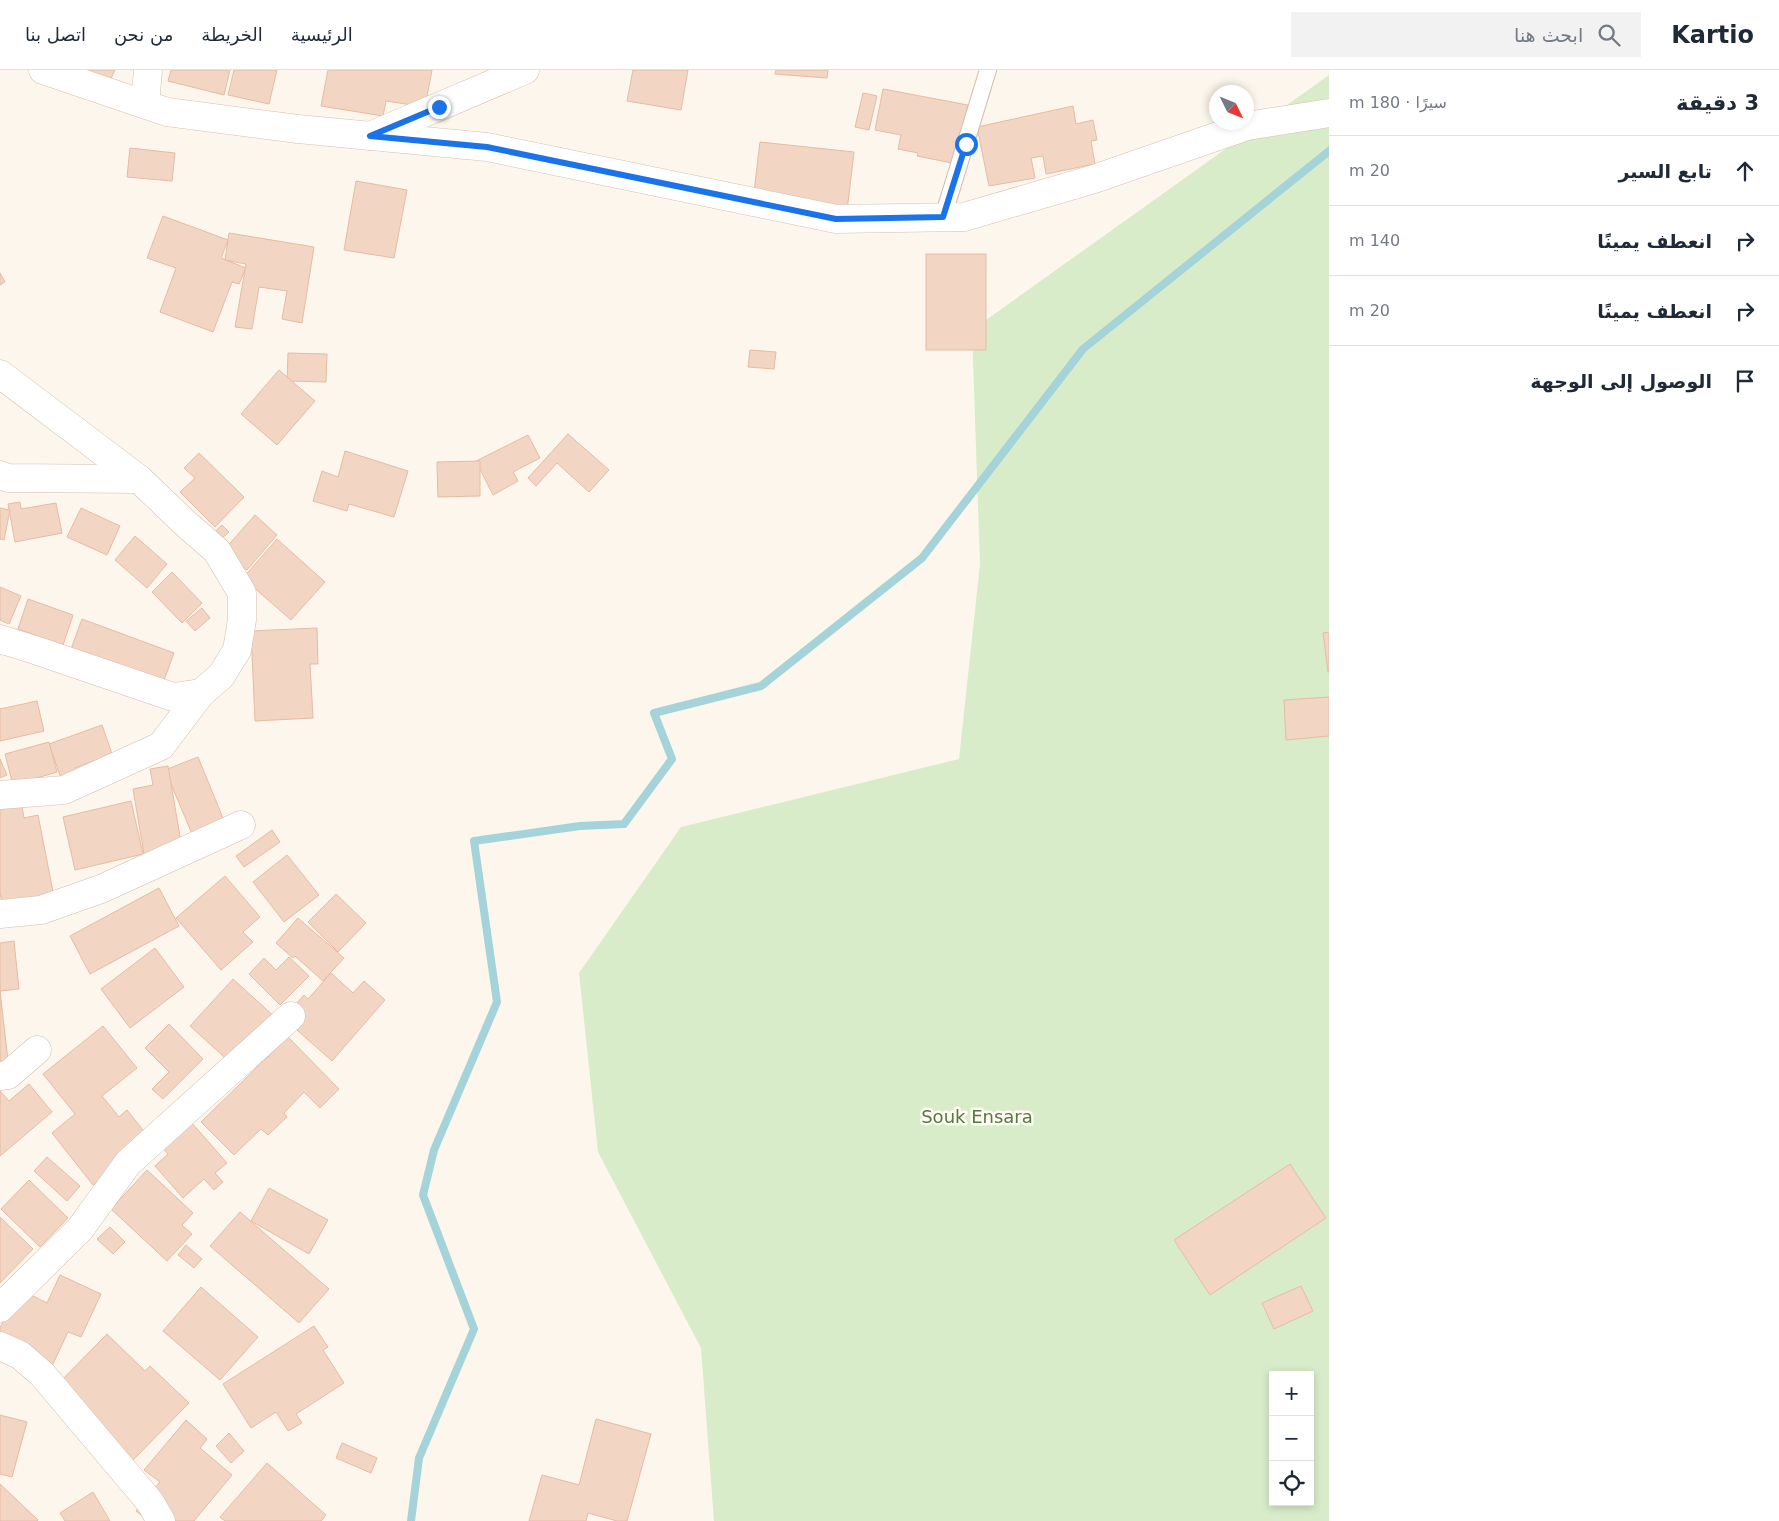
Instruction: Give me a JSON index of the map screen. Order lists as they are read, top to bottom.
{
  "parks": ["Souk Ensara"],
  "north": "bottom right",
  "page": {
    "header": "Kartio",
    "search": "ابحث هنا",
    "nav": [
      "الرئيسية",
      "الخريطة",
      "من نحن",
      "اتصل بنا"
    ],
    "heading": ["3 دقيقة", "سيرًا · 180 m"],
    "list": [
      ["تابع السير", "20 m"],
      ["انعطف يمينًا", "140 m"],
      ["انعطف يمينًا", "20 m"],
      "الوصول إلى الوجهة"
    ],
    "map_buttons": ["+", "−"]
  }
}
